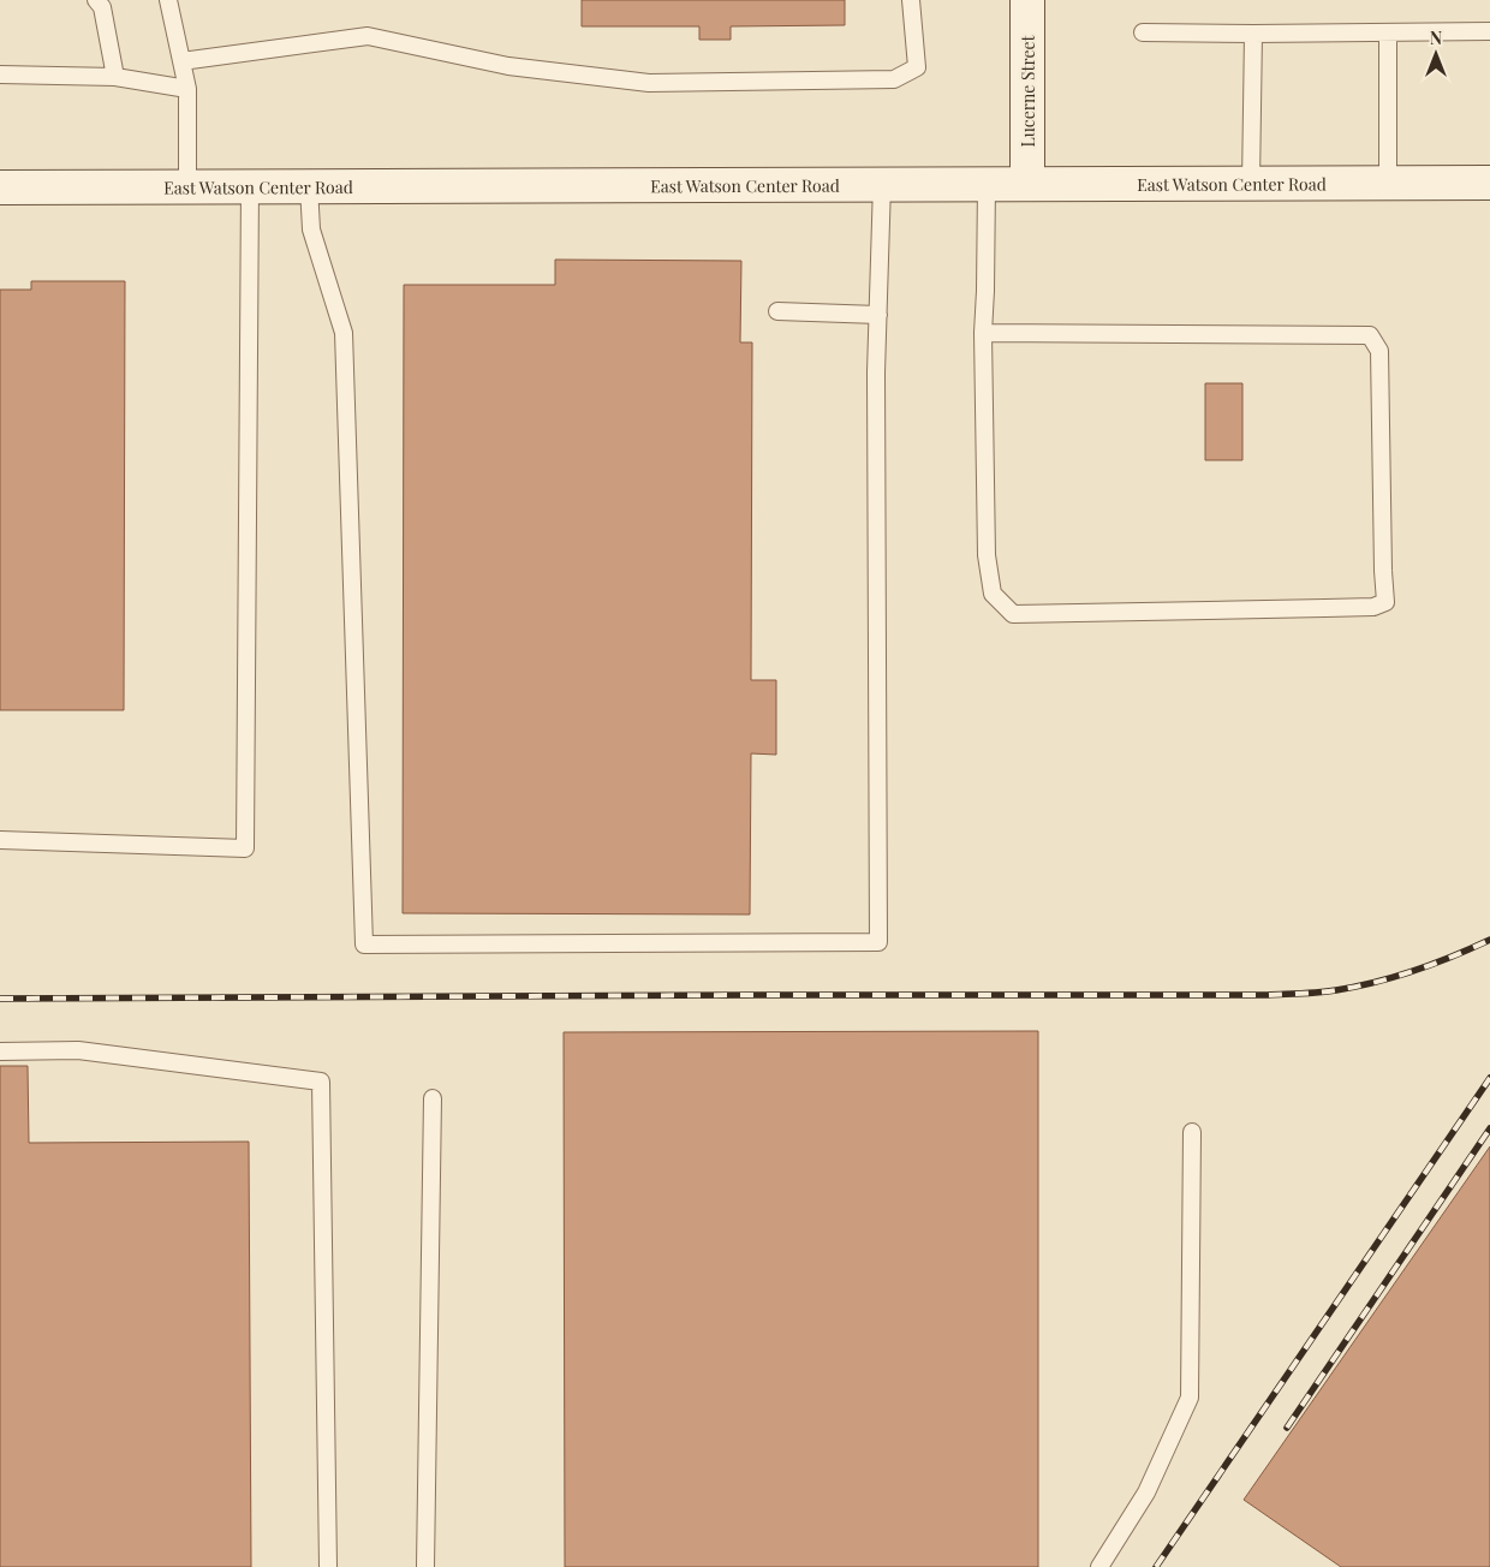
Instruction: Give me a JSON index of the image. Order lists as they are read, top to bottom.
{
  "streets": {
    "street": ["Lucerne Street", "East Watson Center Road"]
  },
  "crossings": [
    ["Lucerne Street", "East Watson Center Road"]
  ],
  "north": "top"
}
